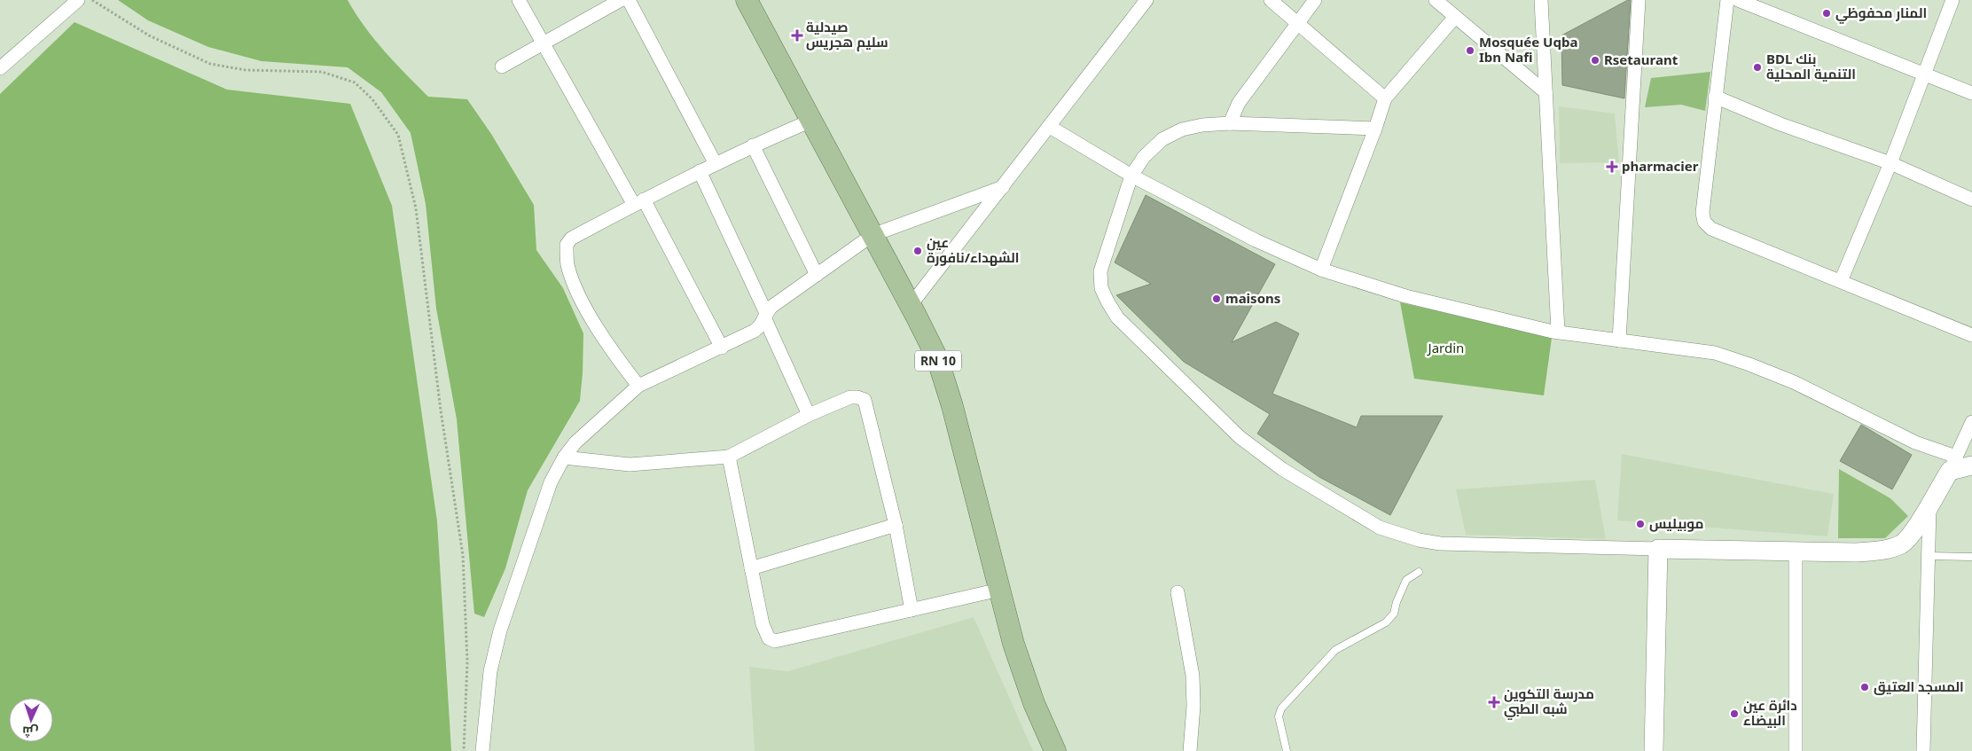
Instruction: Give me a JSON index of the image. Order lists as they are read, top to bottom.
{
  "streets": {
    "main road": ["RN 10"]
  },
  "parks": ["Jardin"],
  "places": {
    "other": [
      "المنار محفوظي",
      "Mosquée Uqba Ibn Nafi",
      "Rsetaurant",
      "BDL بنك التنمية المحلية",
      "عين الشهداء/نافورة",
      "maisons",
      "موبيليس",
      "المسجد العتيق",
      "دائرة عين البيضاء"
    ],
    "health": ["صيدلية سليم هجريس", "pharmacier", "مدرسة التكوين شبه الطبي"]
  },
  "north": "bottom"
}
